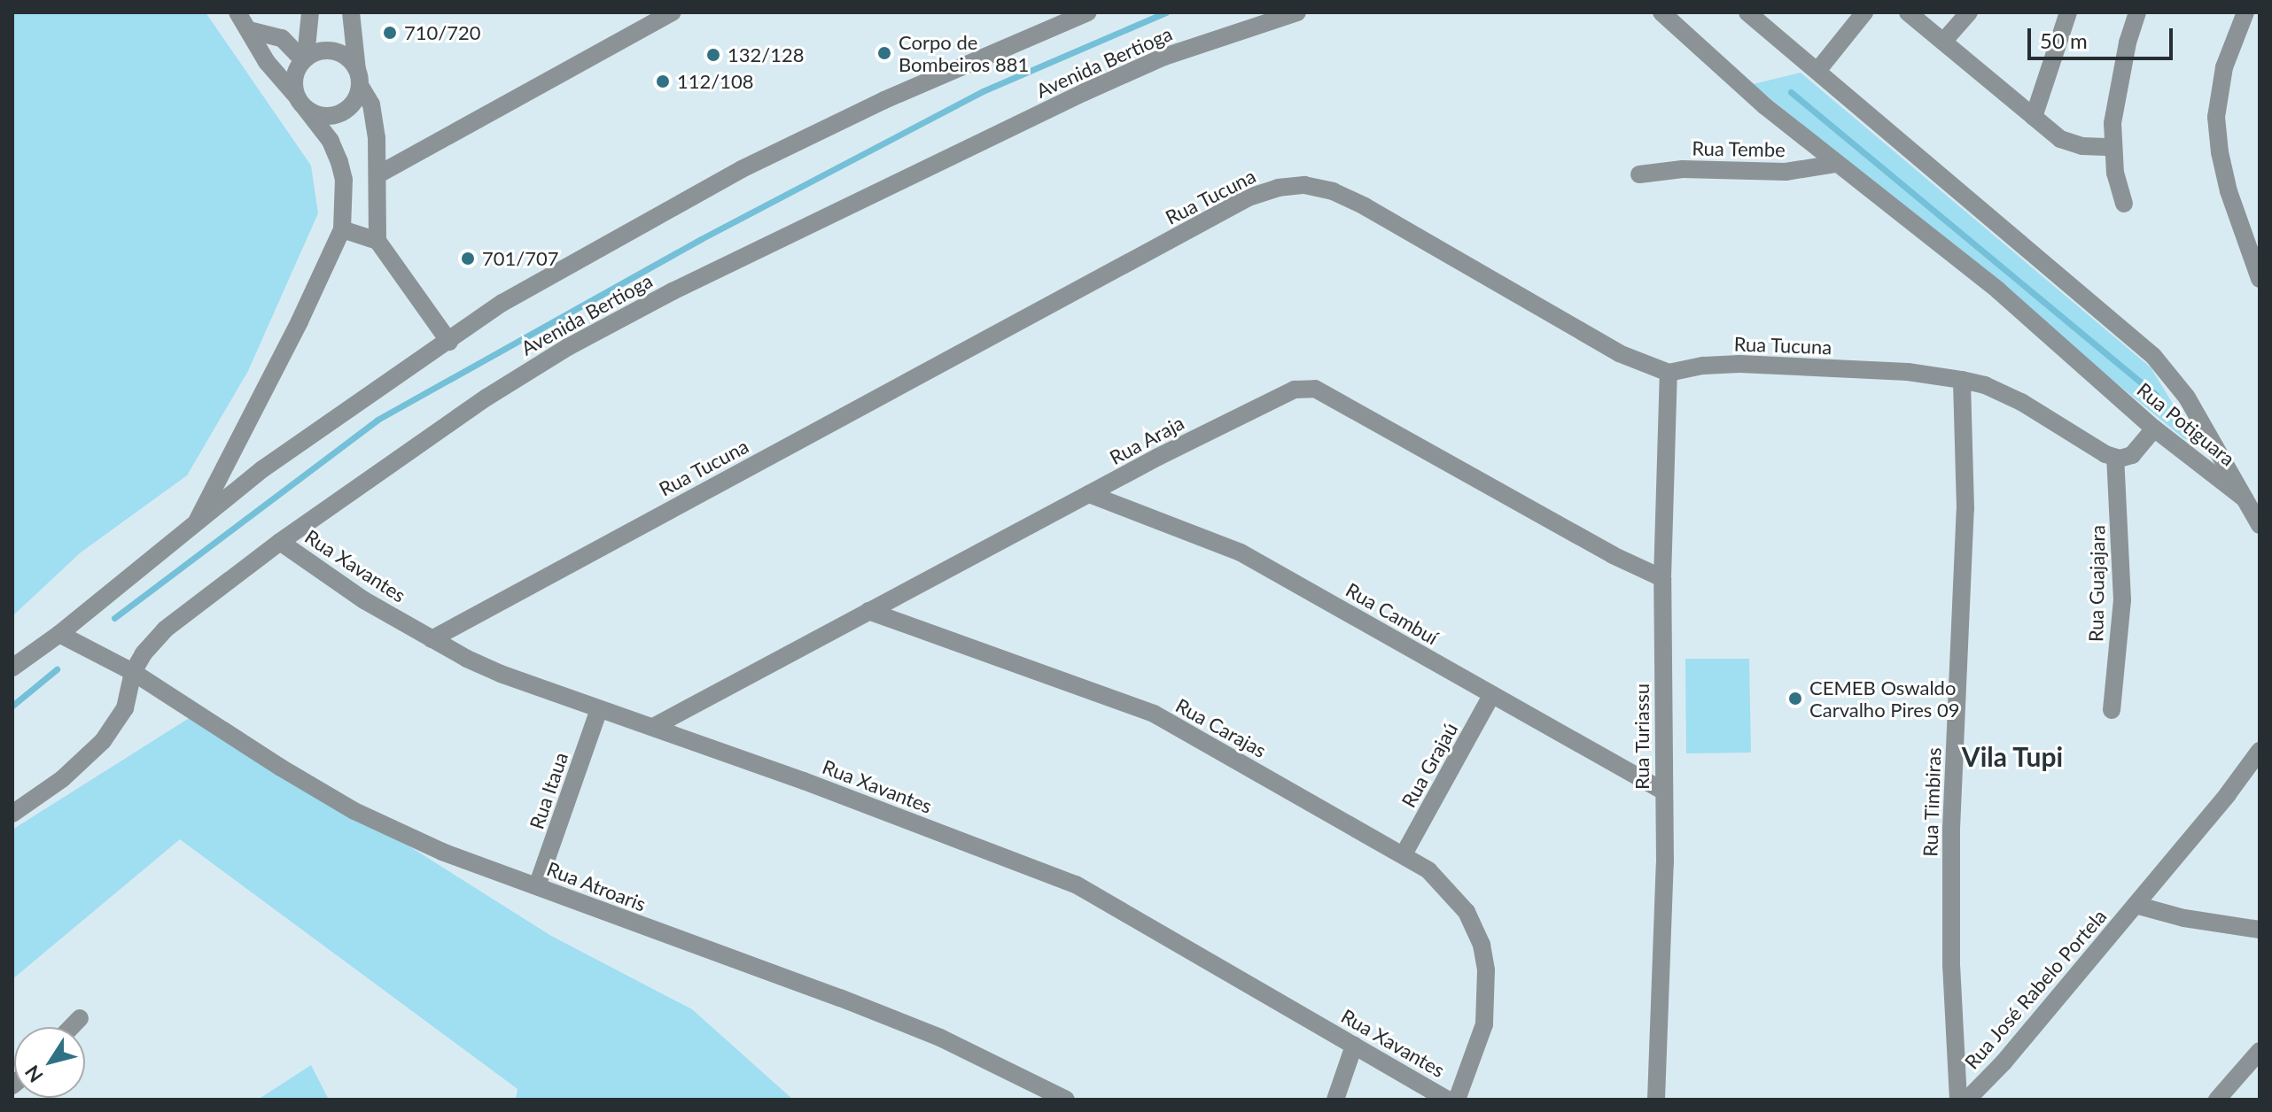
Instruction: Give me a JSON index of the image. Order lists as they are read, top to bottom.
{
  "streets": {
    "street": [
      "Avenida Bertioga",
      "Rua Tembe",
      "Rua Tucuna",
      "Rua Potiguara",
      "Rua Araja",
      "Rua Xavantes",
      "Rua Guajajara",
      "Rua Cambuí",
      "Rua Carajas",
      "Rua Turiassu",
      "Rua Grajaú",
      "Rua Itaua",
      "Rua Timbiras",
      "Rua Atroaris",
      "Rua José Rabelo Portela"
    ]
  },
  "crossings": [
    ["Avenida Bertioga", "Rua Xavantes"],
    ["Avenida Bertioga", "Rua Atroaris"],
    ["Rua Tembe", "Rua Potiguara"],
    ["Rua Tucuna", "Rua Xavantes"],
    ["Rua Tucuna", "Rua Guajajara"],
    ["Rua Tucuna", "Rua Turiassu"],
    ["Rua Tucuna", "Rua Timbiras"],
    ["Rua Araja", "Rua Xavantes"],
    ["Rua Araja", "Rua Cambuí"],
    ["Rua Araja", "Rua Carajas"],
    ["Rua Araja", "Rua Turiassu"],
    ["Rua Xavantes", "Rua Itaua"],
    ["Rua Cambuí", "Rua Turiassu"],
    ["Rua Cambuí", "Rua Grajaú"],
    ["Rua Carajas", "Rua Grajaú"],
    ["Rua Itaua", "Rua Atroaris"]
  ],
  "districts": ["Vila Tupi"],
  "places": [
    "710/720",
    "Corpo de Bombeiros 881",
    "132/128",
    "112/108",
    "701/707",
    "CEMEB Oswaldo Carvalho Pires 09"
  ],
  "scale_bar": "50 m",
  "north": "bottom left"
}
